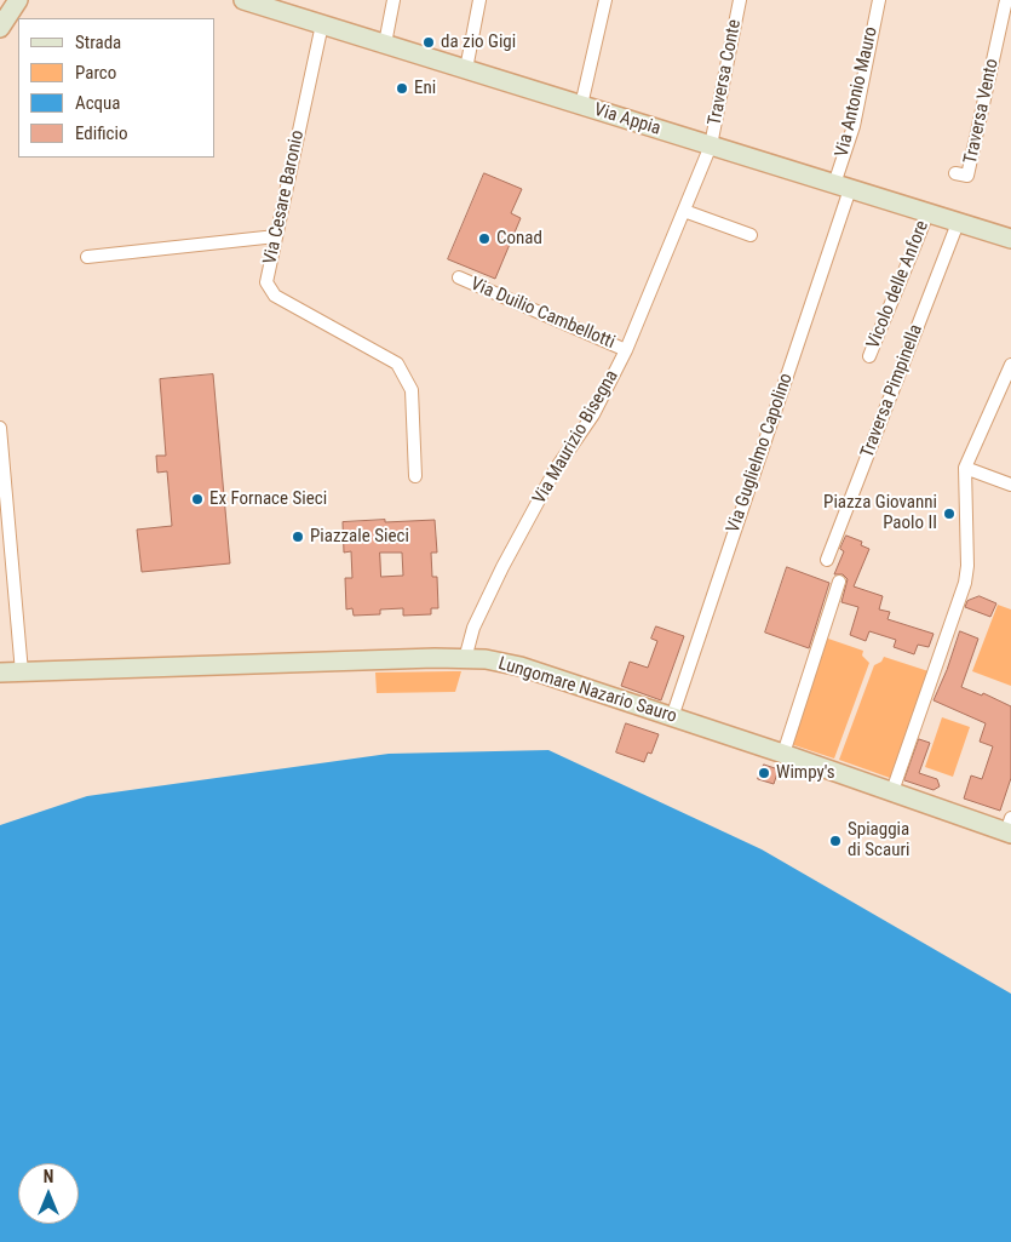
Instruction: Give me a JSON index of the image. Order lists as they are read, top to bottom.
{
  "streets": {
    "street": [
      "Traversa Conte",
      "Via Antonio Mauro",
      "Traversa Vento",
      "Via Appia",
      "Via Cesare Baronio",
      "Vicolo delle Anfore",
      "Via Duilio Cambellotti",
      "Traversa Pimpinella",
      "Via Maurizio Bisegna",
      "Via Guglielmo Capolino",
      "Lungomare Nazario Sauro"
    ]
  },
  "crossings": [
    ["Traversa Conte", "Via Appia"],
    ["Traversa Conte", "Via Maurizio Bisegna"],
    ["Via Antonio Mauro", "Via Appia"],
    ["Via Antonio Mauro", "Via Guglielmo Capolino"],
    ["Via Appia", "Via Cesare Baronio"],
    ["Via Appia", "Vicolo delle Anfore"],
    ["Via Appia", "Traversa Pimpinella"],
    ["Via Appia", "Via Maurizio Bisegna"],
    ["Via Appia", "Via Guglielmo Capolino"],
    ["Via Duilio Cambellotti", "Via Maurizio Bisegna"],
    ["Via Maurizio Bisegna", "Lungomare Nazario Sauro"],
    ["Via Guglielmo Capolino", "Lungomare Nazario Sauro"]
  ],
  "places": [
    "da zio Gigi",
    "Eni",
    "Conad",
    "Ex Fornace Sieci",
    "Piazza Giovanni Paolo II",
    "Piazzale Sieci",
    "Wimpy's",
    "Spiaggia di Scauri"
  ],
  "legend": [
    "Strada",
    "Parco",
    "Acqua",
    "Edificio"
  ],
  "north": "top"
}
